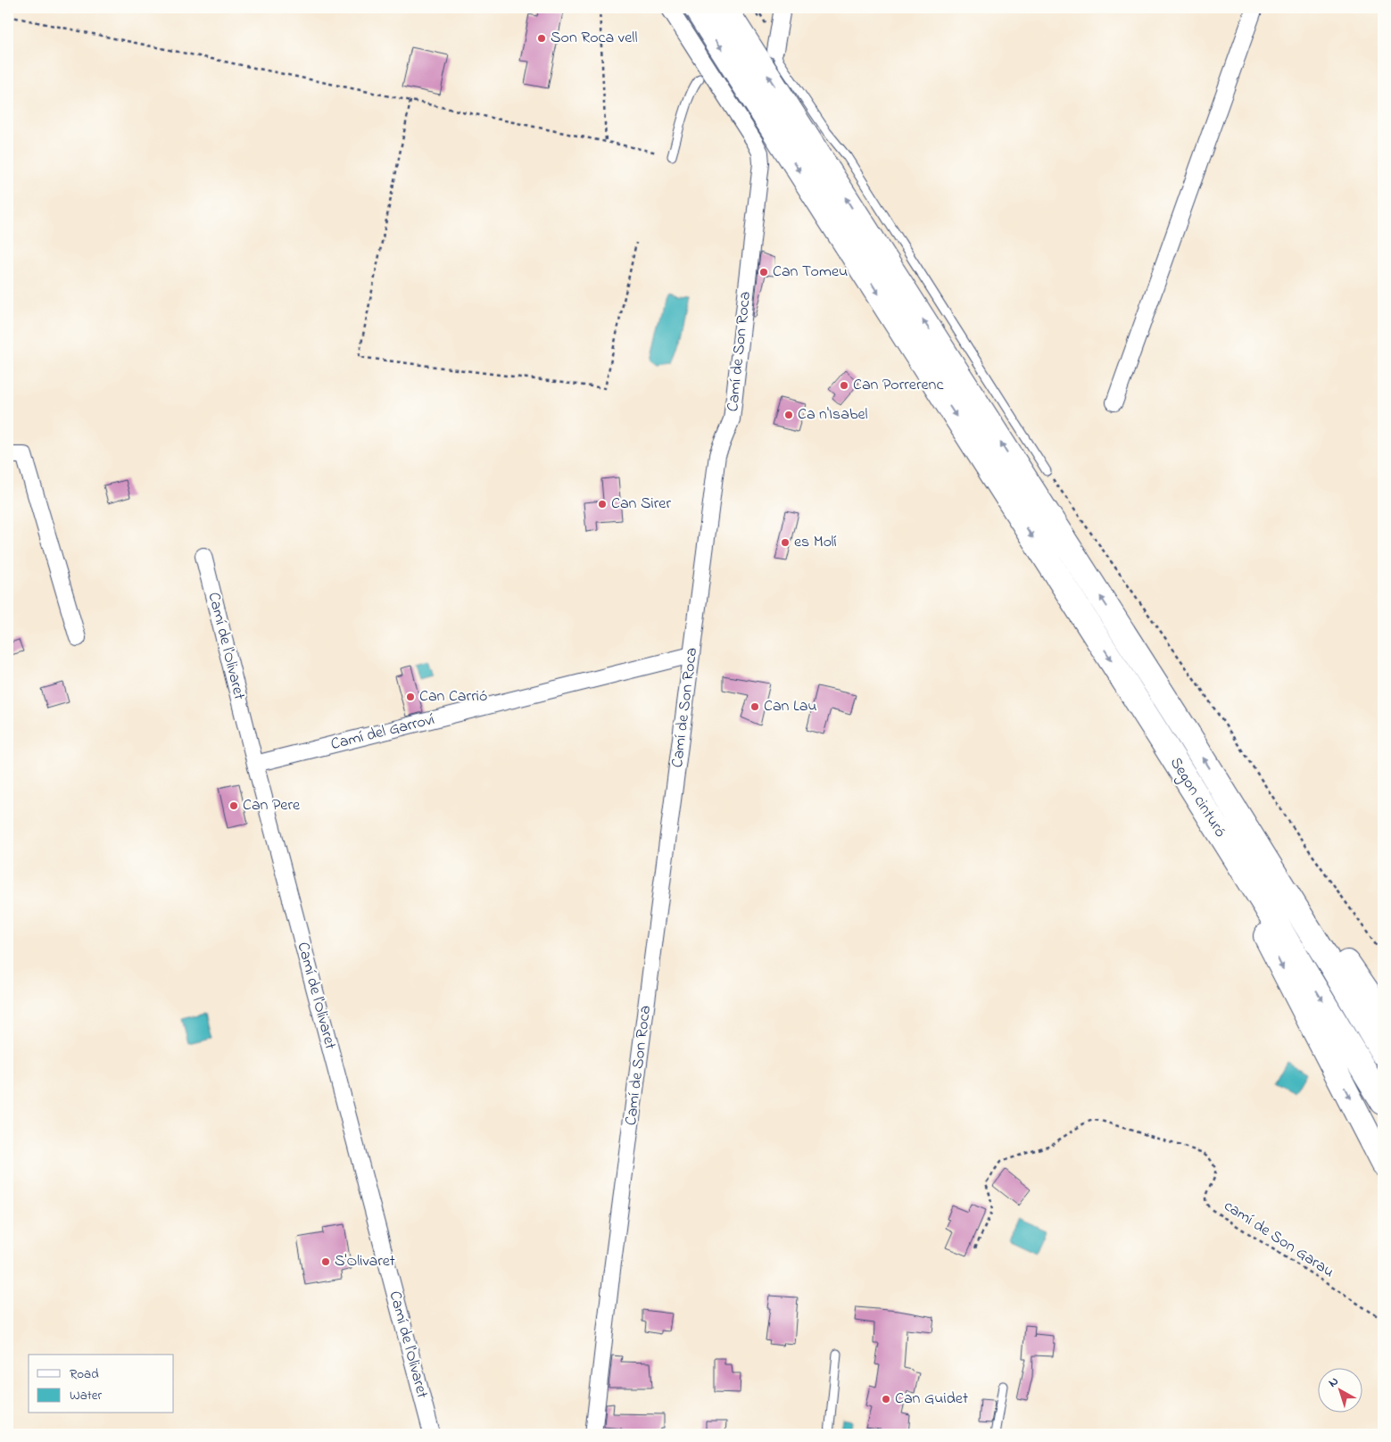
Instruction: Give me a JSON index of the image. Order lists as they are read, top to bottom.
{
  "streets": {
    "highway": ["Segon cinturó"],
    "street": ["Camí de Son Roca", "Camí de l'Olivaret", "Camí del Garroví"],
    "path": ["camí de Son Garau"]
  },
  "crossings": [
    ["Camí de Son Roca", "Camí del Garroví"],
    ["Camí de l'Olivaret", "Camí del Garroví"]
  ],
  "places": [
    "Son Roca vell",
    "Can Tomeu",
    "Can Porrerenc",
    "Ca n'Isabel",
    "Can Sirer",
    "es Molí",
    "Can Carrió",
    "Can Lau",
    "Can Pere",
    "S'Olivaret",
    "Can Guidet"
  ],
  "legend": ["Road", "Water"],
  "north": "top left"
}
